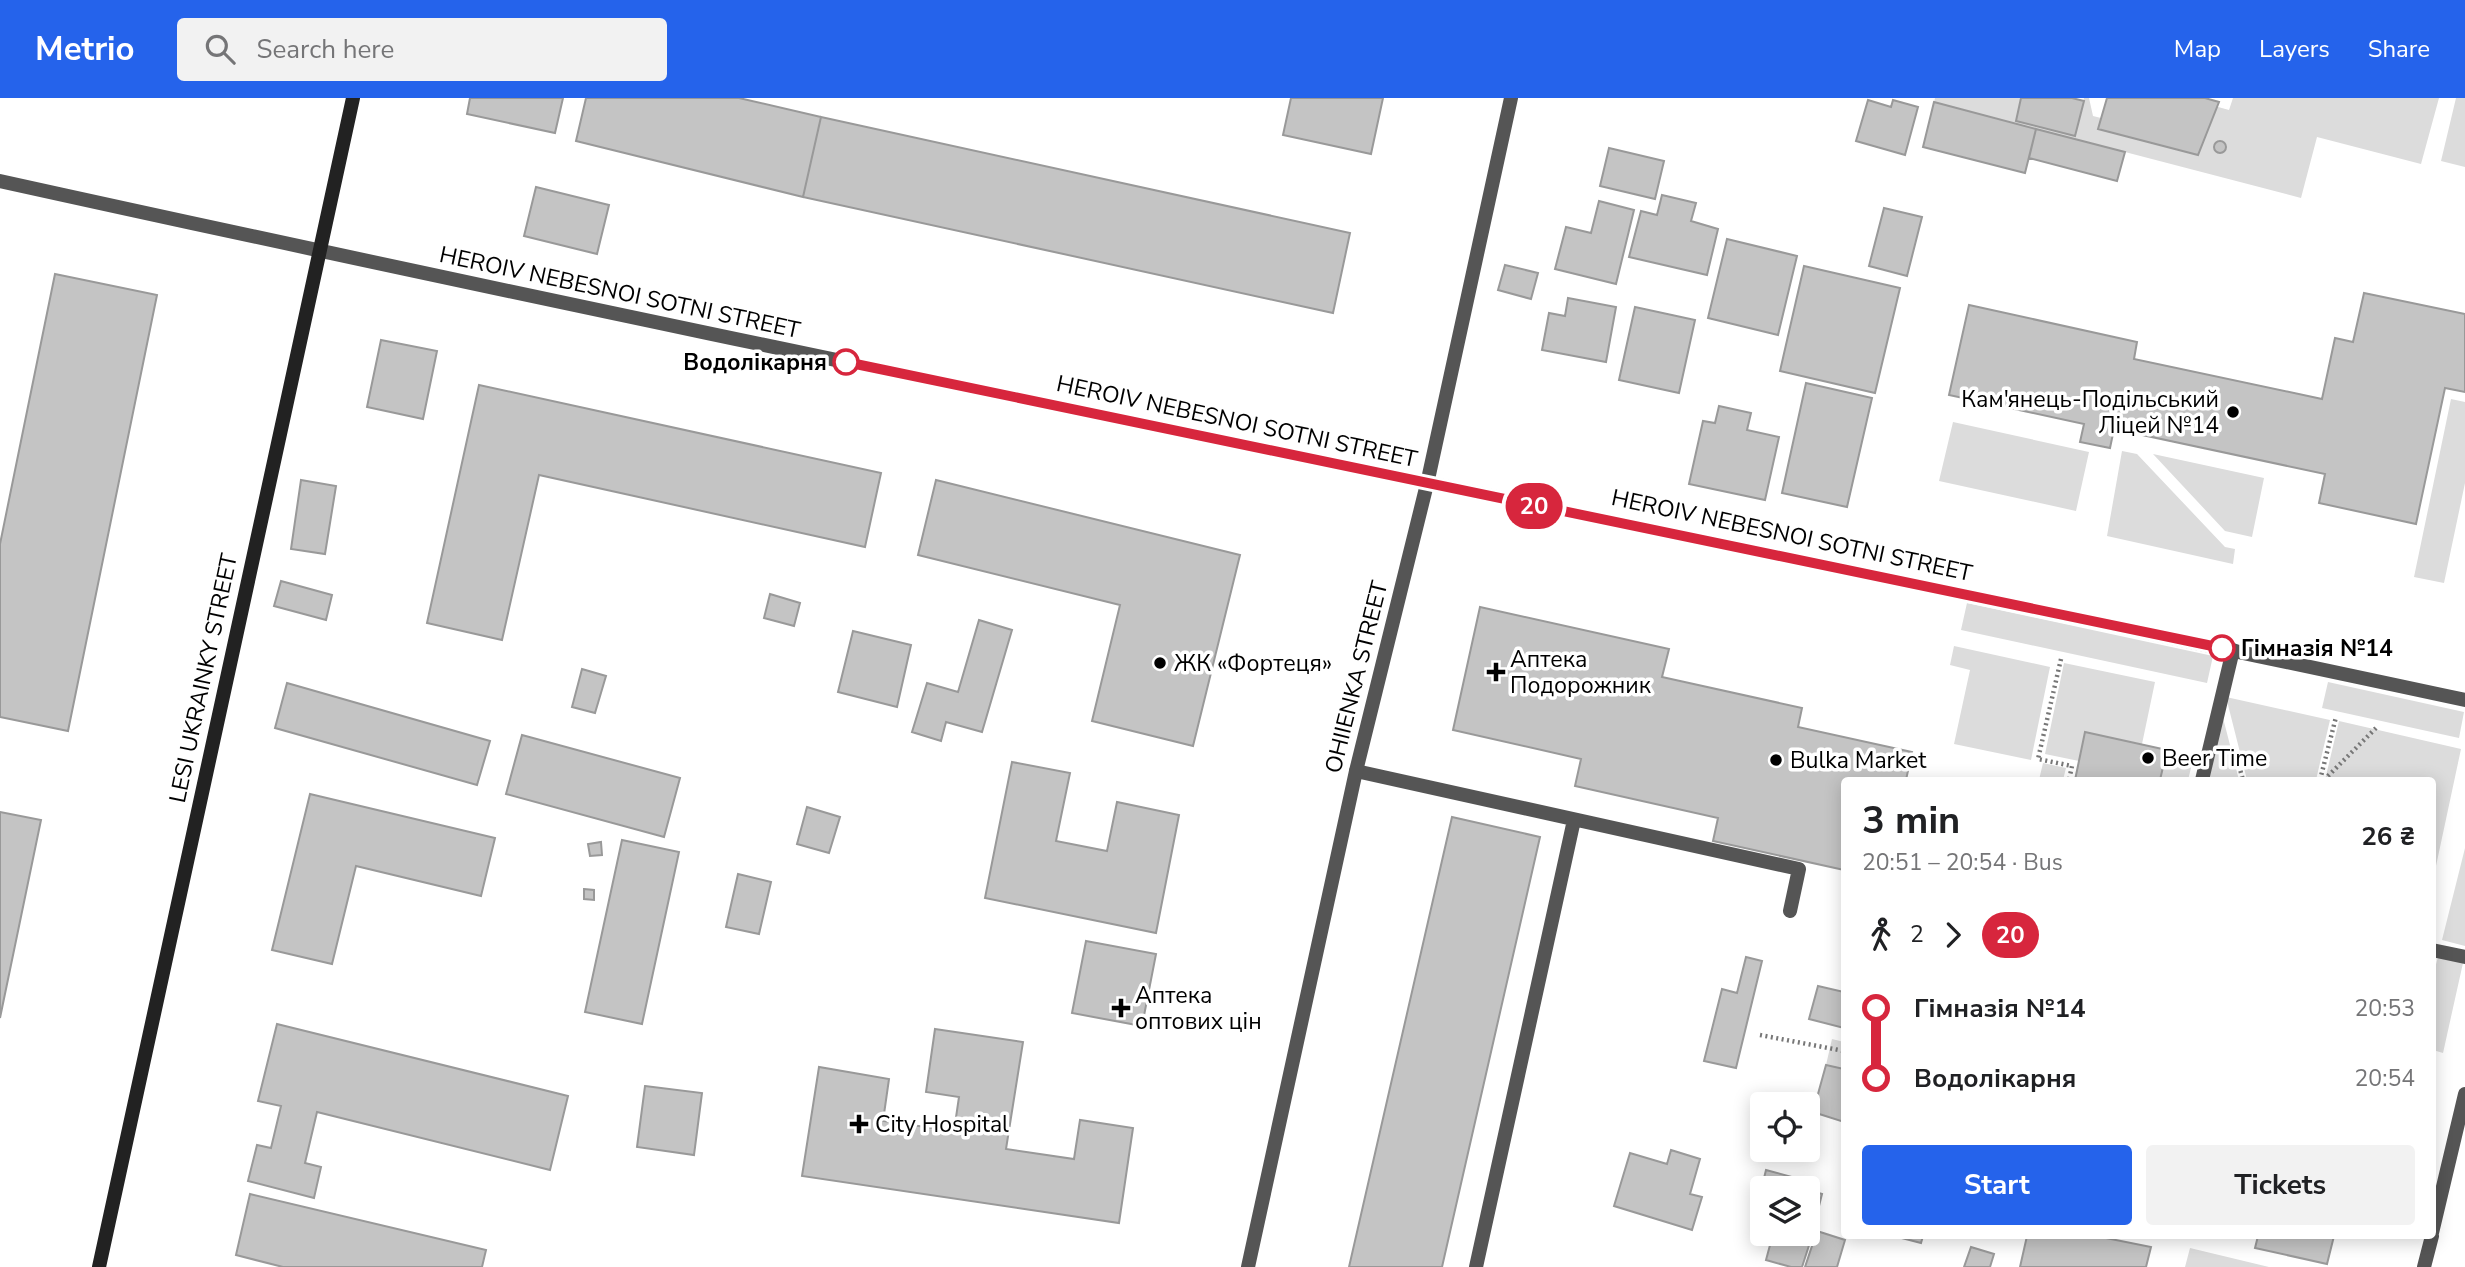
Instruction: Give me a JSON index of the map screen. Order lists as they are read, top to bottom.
{
  "streets": {
    "street": ["HEROIV NEBESNOI SOTNI STREET", "OHIIENKA STREET", "LESI UKRAINKY STREET"]
  },
  "crossings": [
    ["HEROIV NEBESNOI SOTNI STREET", "OHIIENKA STREET"],
    ["HEROIV NEBESNOI SOTNI STREET", "LESI UKRAINKY STREET"]
  ],
  "places": {
    "other": [
      "Водолікарня",
      "Кам'янець-Подільський Ліцей №14",
      "Гімназія №14",
      "ЖК «Фортеця»",
      "Beer Time",
      "Bulka Market"
    ],
    "health": ["Аптека Подорожник", "Аптека оптових цін", "City Hospital"]
  },
  "lines": ["bus line 20"],
  "page": {
    "header": "Metrio",
    "search": "Search here",
    "nav": ["Map", "Layers", "Share"],
    "on_map": "20",
    "heading": ["3 min", "20:51 – 20:54 · Bus", "26 ₴"],
    "legs": ["2", "20"],
    "list": [
      {
        "name": "Гімназія №14",
        "value": "20:53"
      },
      {
        "name": "Водолікарня",
        "value": "20:54"
      }
    ],
    "buttons": ["Start", "Tickets"]
  }
}
